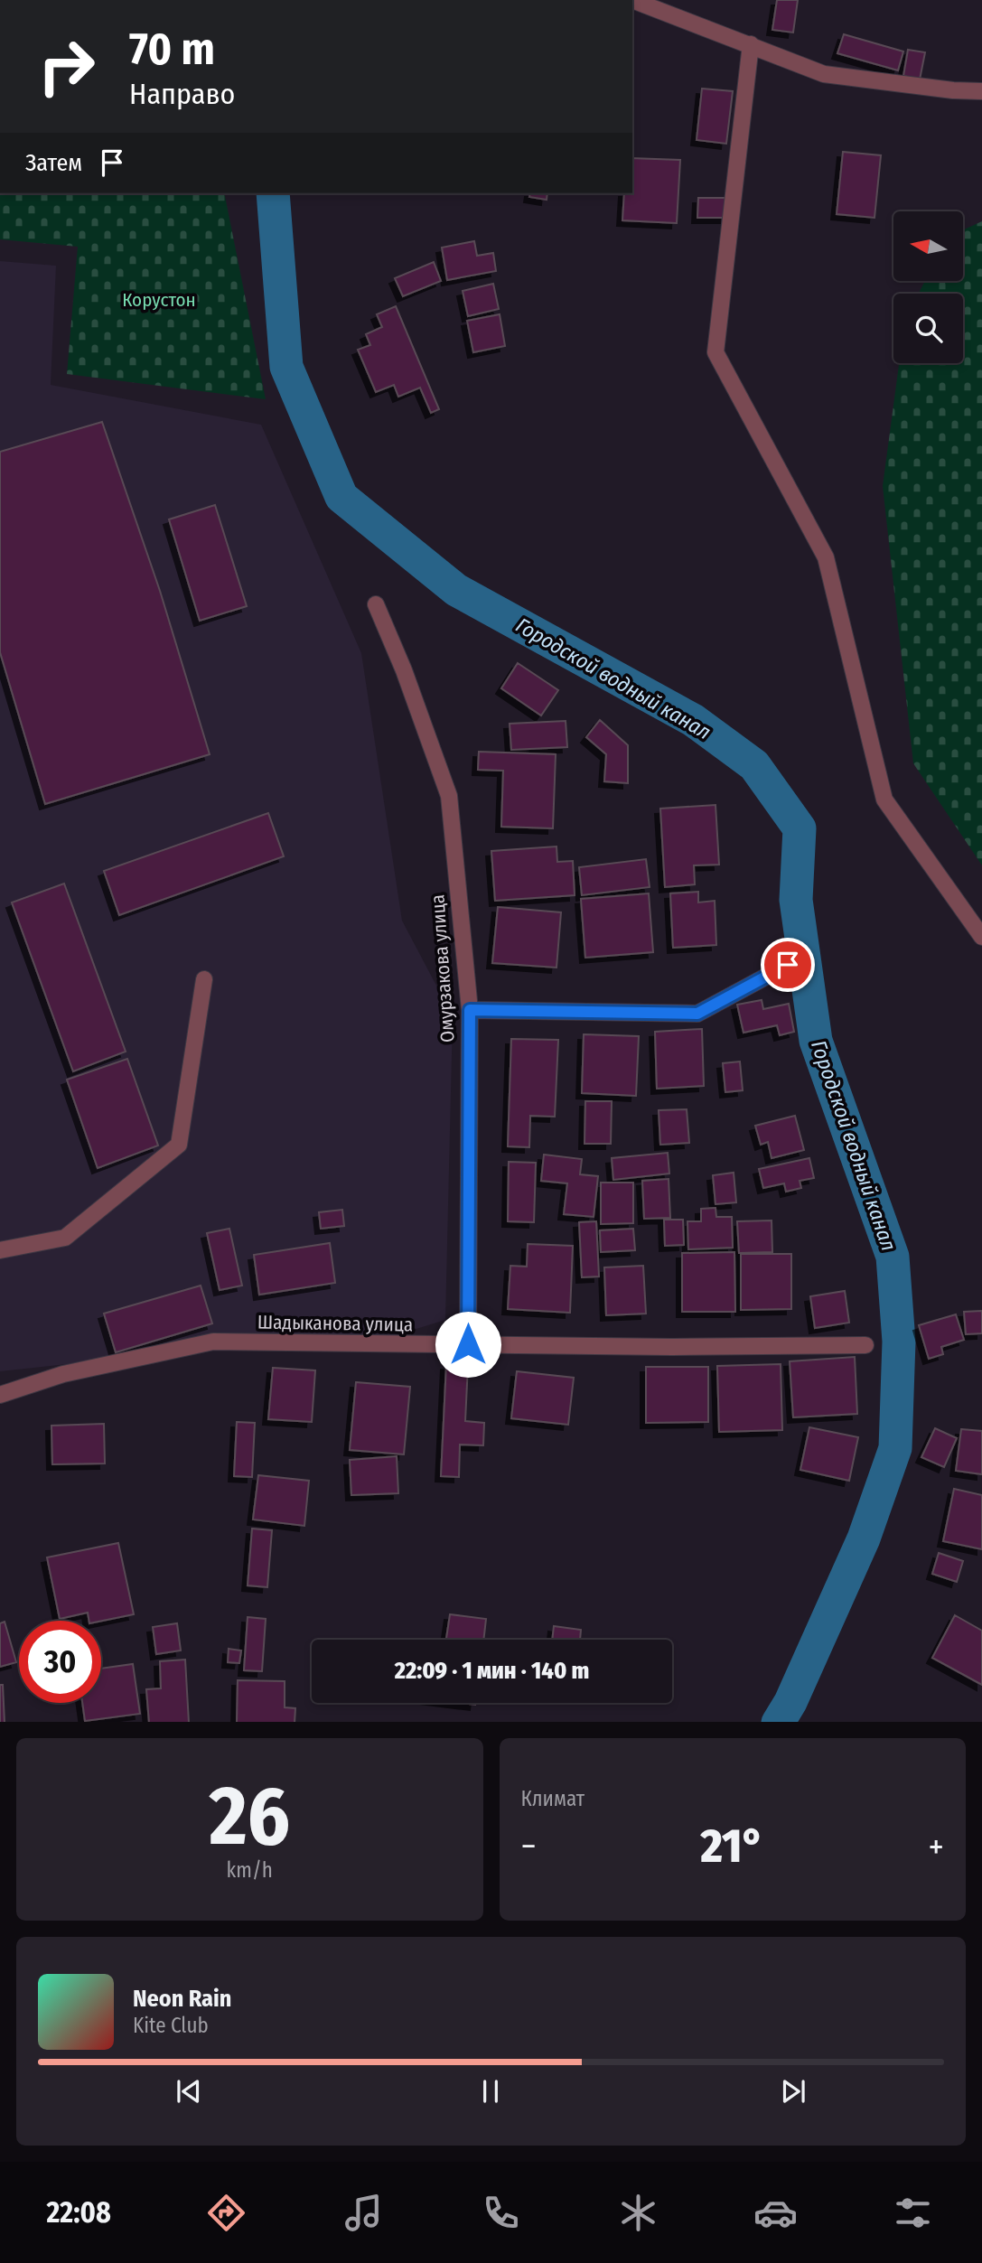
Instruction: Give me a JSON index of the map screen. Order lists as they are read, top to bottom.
{
  "streets": {
    "street": ["Омурзакова улица", "Шадыканова улица"]
  },
  "crossings": [
    ["Омурзакова улица", "Шадыканова улица"]
  ],
  "water": ["Городской водный канал"],
  "parks": ["Корустон"],
  "north": "left",
  "page": {
    "turn": ["70 m", "Направо"],
    "then": "Затем",
    "limit": "30",
    "trip": "22:09 · 1 мин · 140 m",
    "tile": [
      ["26", "km/h"],
      "Климат"
    ],
    "heat": ["−", "21°", "+"],
    "song": ["Neon Rain", "Kite Club"],
    "tabs": "22:08"
  }
}
